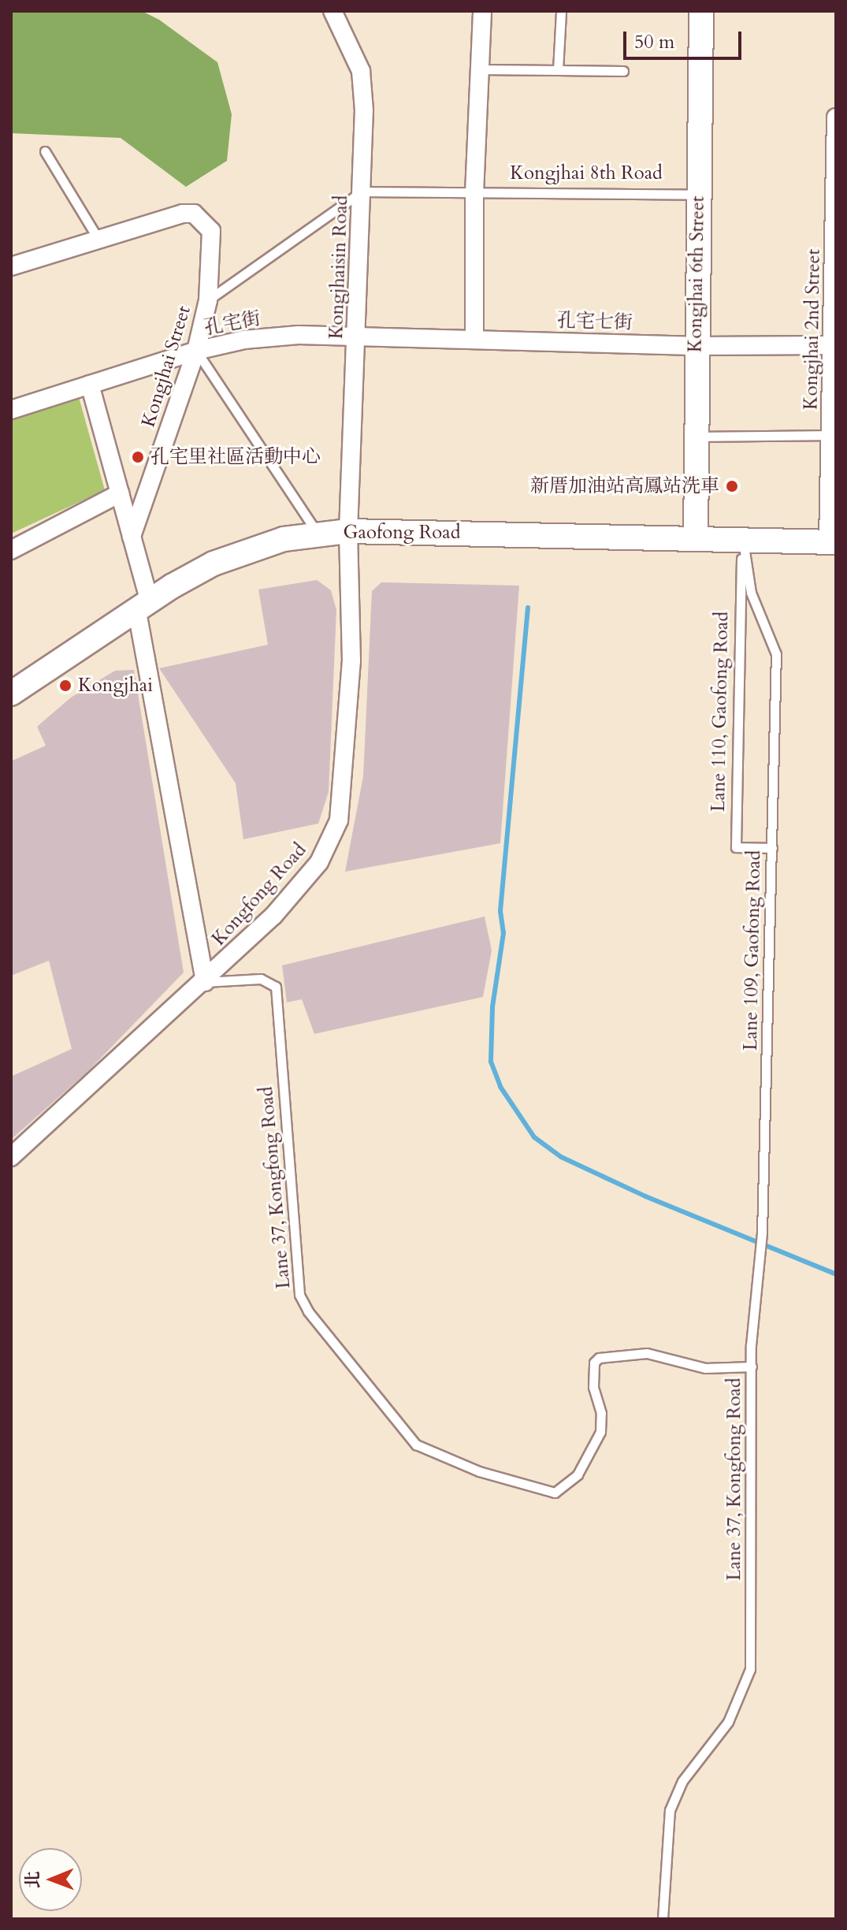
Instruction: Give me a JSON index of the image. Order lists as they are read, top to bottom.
{
  "streets": {
    "street": [
      "Kongjhaisin Road",
      "Kongjhai 6th Street",
      "孔宅七街",
      "孔宅街",
      "Kongjhai 2nd Street",
      "Kongjhai Street",
      "Gaofong Road",
      "Kongfong Road"
    ],
    "lane": [
      "Kongjhai 8th Road",
      "Lane 110, Gaofong Road",
      "Lane 109, Gaofong Road",
      "Lane 37, Kongfong Road"
    ]
  },
  "crossings": [
    ["Kongjhai 8th Road", "Kongjhaisin Road"],
    ["Kongjhai 8th Road", "Kongjhai 6th Street"],
    ["Kongjhaisin Road", "孔宅七街"],
    ["Kongjhaisin Road", "孔宅街"],
    ["Kongjhaisin Road", "Gaofong Road"],
    ["Kongjhaisin Road", "Kongfong Road"],
    ["Kongjhai 6th Street", "孔宅七街"],
    ["Kongjhai 6th Street", "Gaofong Road"],
    ["孔宅七街", "孔宅街"],
    ["孔宅七街", "Kongjhai 2nd Street"],
    ["孔宅街", "Kongjhai Street"],
    ["Kongjhai 2nd Street", "Gaofong Road"],
    ["Gaofong Road", "Lane 110, Gaofong Road"],
    ["Gaofong Road", "Kongfong Road"],
    ["Gaofong Road", "Lane 109, Gaofong Road"],
    ["Lane 110, Gaofong Road", "Lane 109, Gaofong Road"],
    ["Kongfong Road", "Lane 37, Kongfong Road"],
    ["Lane 109, Gaofong Road", "Lane 37, Kongfong Road"]
  ],
  "places": ["孔宅里社區活動中心", "新厝加油站高鳳站洗車", "Kongjhai"],
  "scale_bar": "50 m",
  "north": "left"
}
